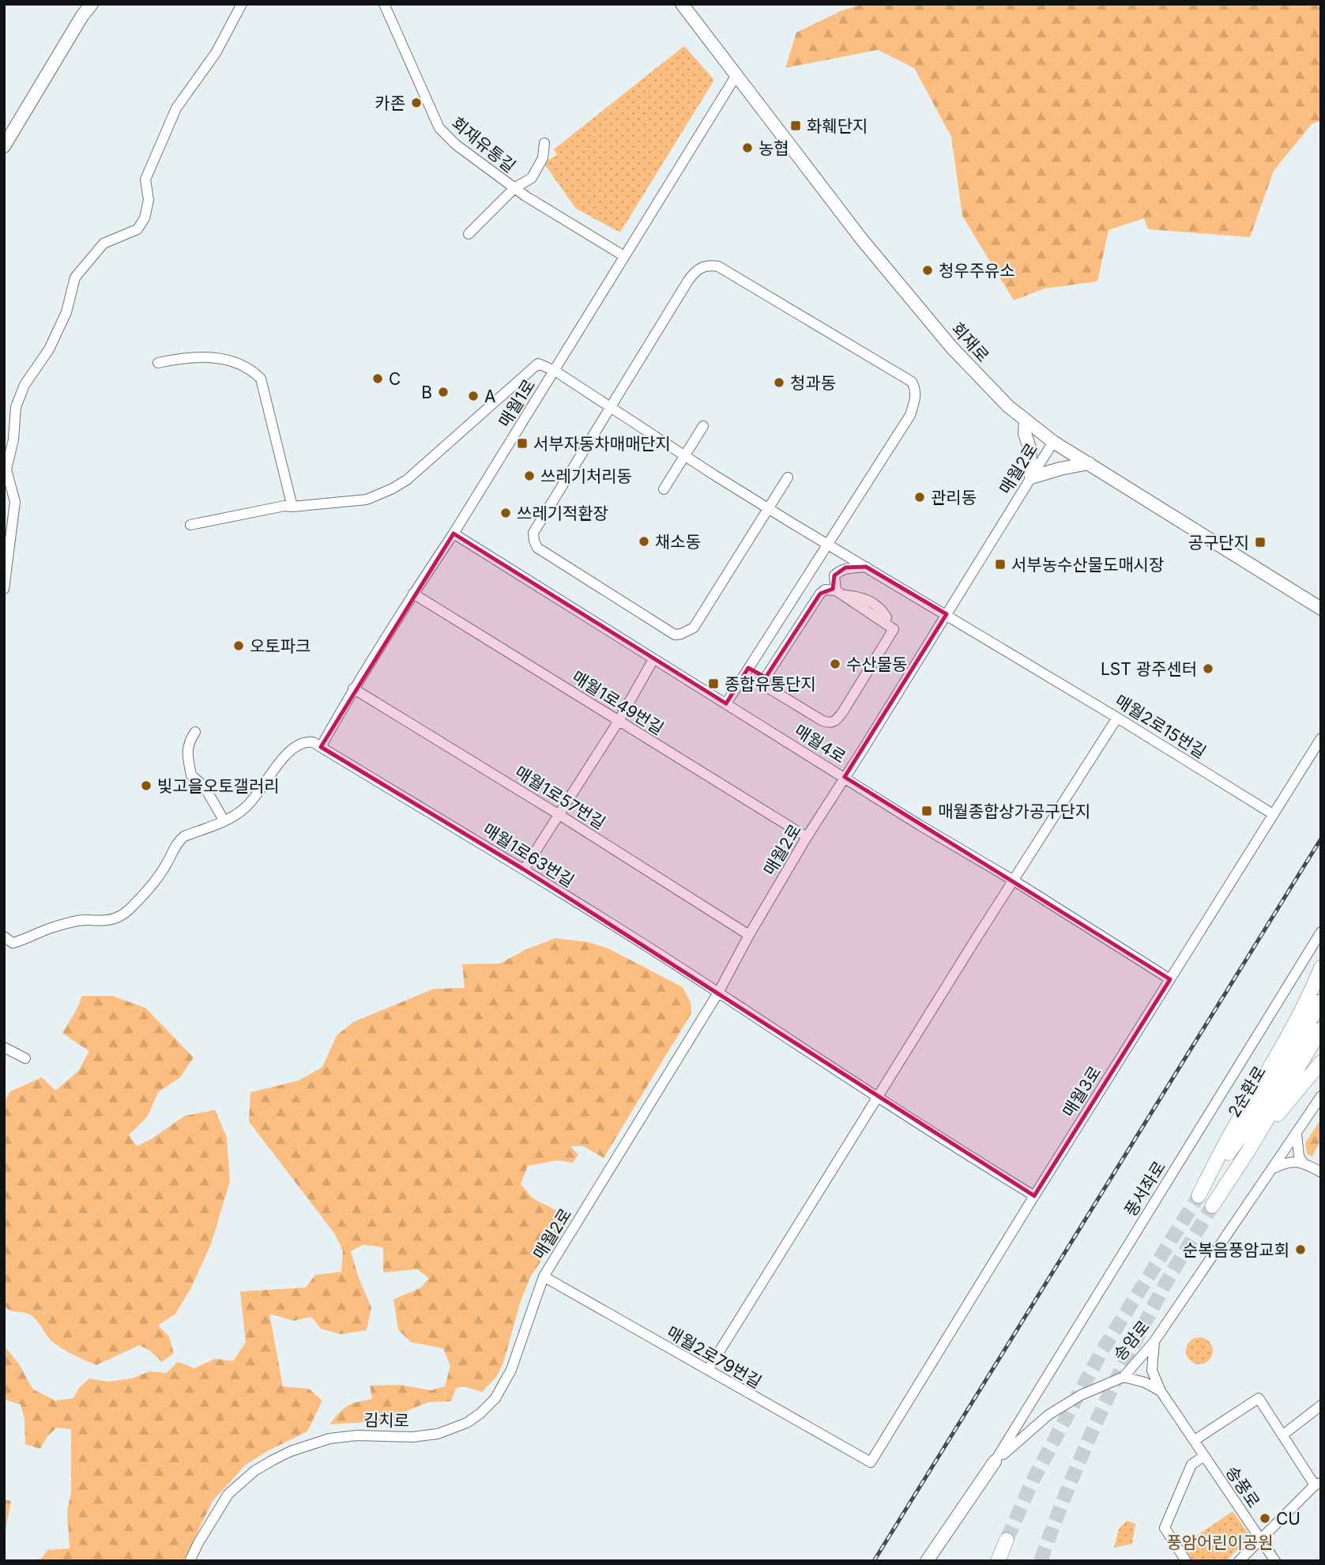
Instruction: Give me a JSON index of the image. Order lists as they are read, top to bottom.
{
  "streets": {
    "highway": ["2순환로"],
    "main road": ["회재로", "송암로"],
    "street": [
      "회재유통길",
      "매월1로",
      "매월2로",
      "매월1로49번길",
      "매월2로15번길",
      "매월4로",
      "매월1로57번길",
      "매월1로63번길",
      "매월3로",
      "풍서좌로",
      "매월2로79번길",
      "김치로",
      "송풍로"
    ]
  },
  "crossings": [
    ["회재유통길", "매월1로"],
    ["회재로", "매월1로"],
    ["회재로", "매월2로"],
    ["매월1로", "매월1로49번길"],
    ["매월1로", "매월2로15번길"],
    ["매월1로", "매월4로"],
    ["매월1로", "매월1로57번길"],
    ["매월1로", "매월1로63번길"],
    ["매월2로", "매월1로49번길"],
    ["매월2로", "매월2로15번길"],
    ["매월2로", "매월4로"],
    ["매월2로", "매월1로57번길"],
    ["매월2로", "매월1로63번길"],
    ["매월2로", "매월2로79번길"],
    ["매월2로", "김치로"],
    ["매월2로15번길", "매월3로"],
    ["매월4로", "매월3로"],
    ["매월1로63번길", "매월3로"],
    ["매월3로", "매월2로79번길"],
    ["풍서좌로", "송암로"],
    ["매월2로79번길", "김치로"]
  ],
  "parks": ["풍암어린이공원"],
  "places": {
    "other": [
      "카존",
      "농협",
      "청우주유소",
      "C",
      "청과동",
      "B",
      "A",
      "쓰레기처리동",
      "관리동",
      "쓰레기적환장",
      "채소동",
      "오토파크",
      "수산물동",
      "LST 광주센터",
      "빛고을오토갤러리",
      "순복음풍암교회",
      "CU"
    ],
    "transit": [
      "화훼단지",
      "서부자동차매매단지",
      "공구단지",
      "서부농수산물도매시장",
      "종합유통단지",
      "매월종합상가공구단지"
    ]
  }
}
